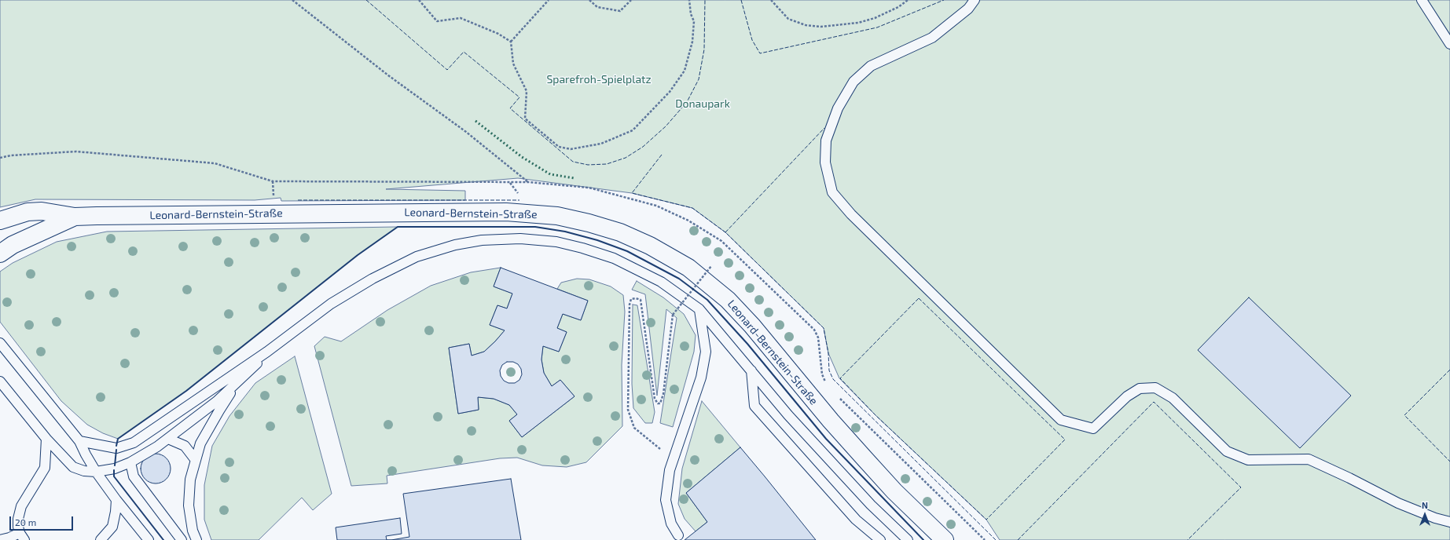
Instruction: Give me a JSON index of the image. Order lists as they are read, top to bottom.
{
  "streets": {
    "main road": ["Leonard-Bernstein-Straße"]
  },
  "parks": ["Sparefroh-Spielplatz", "Donaupark"],
  "scale_bar": "20 m",
  "north": "top"
}
